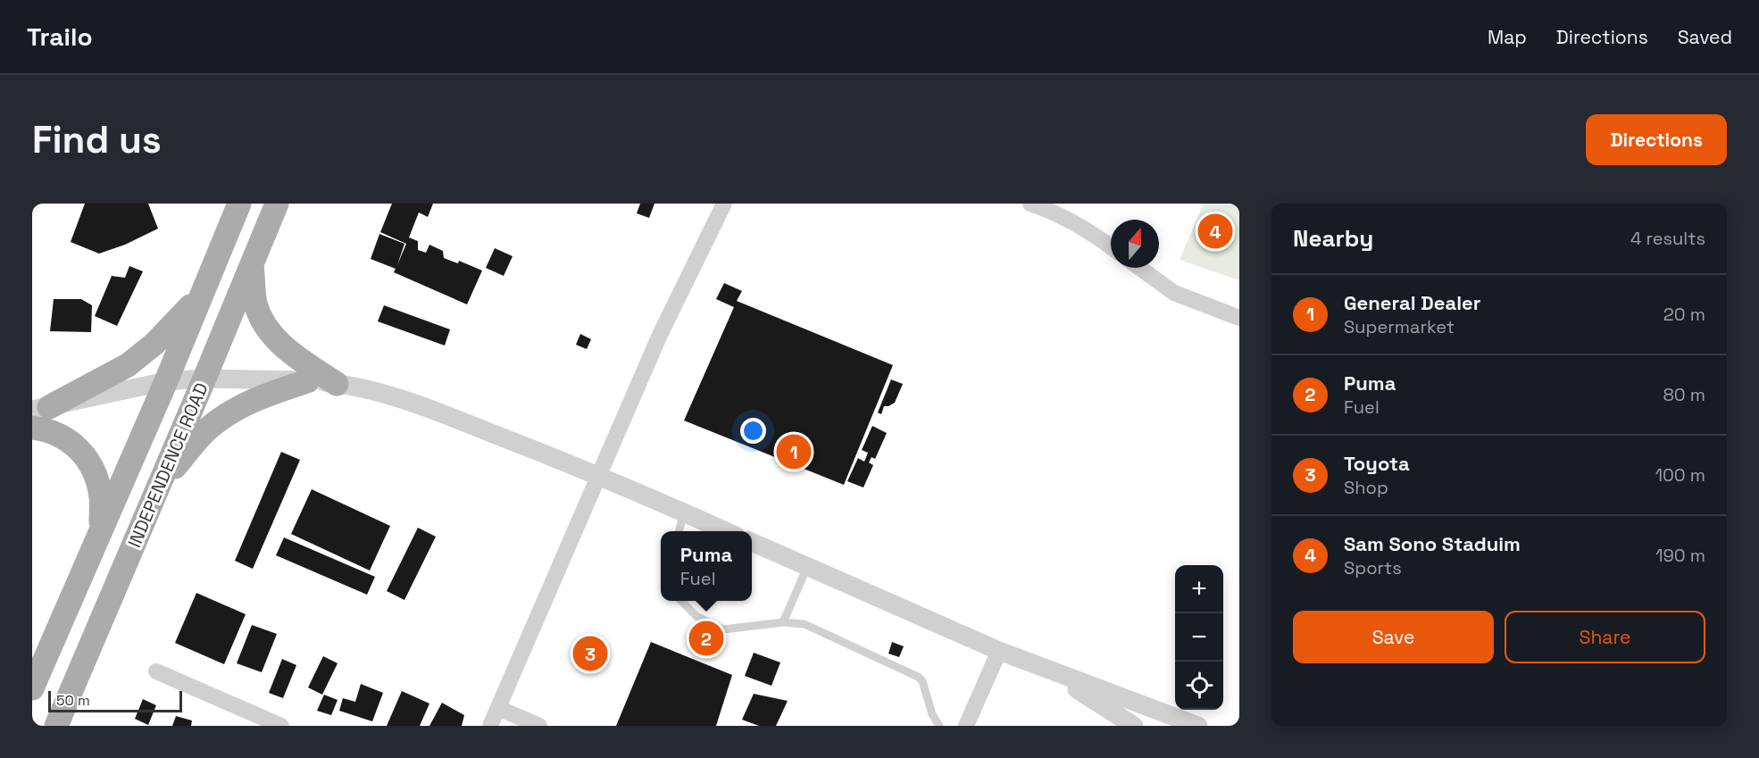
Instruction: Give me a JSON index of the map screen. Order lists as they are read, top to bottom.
{
  "streets": {
    "main road": ["INDEPENDENCE ROAD"]
  },
  "scale_bar": "50 m",
  "north": "top",
  "page": {
    "header": "Trailo",
    "nav": ["Map", "Directions", "Saved"],
    "buttons": [
      "Directions",
      ["Save", "Share"]
    ],
    "title": "Find us",
    "heading": ["Nearby", "4 results"],
    "pins": [
      "4",
      "1",
      "2",
      "3"
    ],
    "list": [
      {
        "mark": "1",
        "name": "General Dealer",
        "note": "Supermarket",
        "value": "20 m"
      },
      {
        "mark": "2",
        "name": "Puma",
        "note": "Fuel",
        "value": "80 m"
      },
      {
        "mark": "3",
        "name": "Toyota",
        "note": "Shop",
        "value": "100 m"
      },
      {
        "mark": "4",
        "name": "Sam Sono Staduim",
        "note": "Sports",
        "value": "190 m"
      }
    ],
    "popup": ["Puma", "Fuel"],
    "map_buttons": ["+", "−"],
    "scale": "50 m"
  }
}
